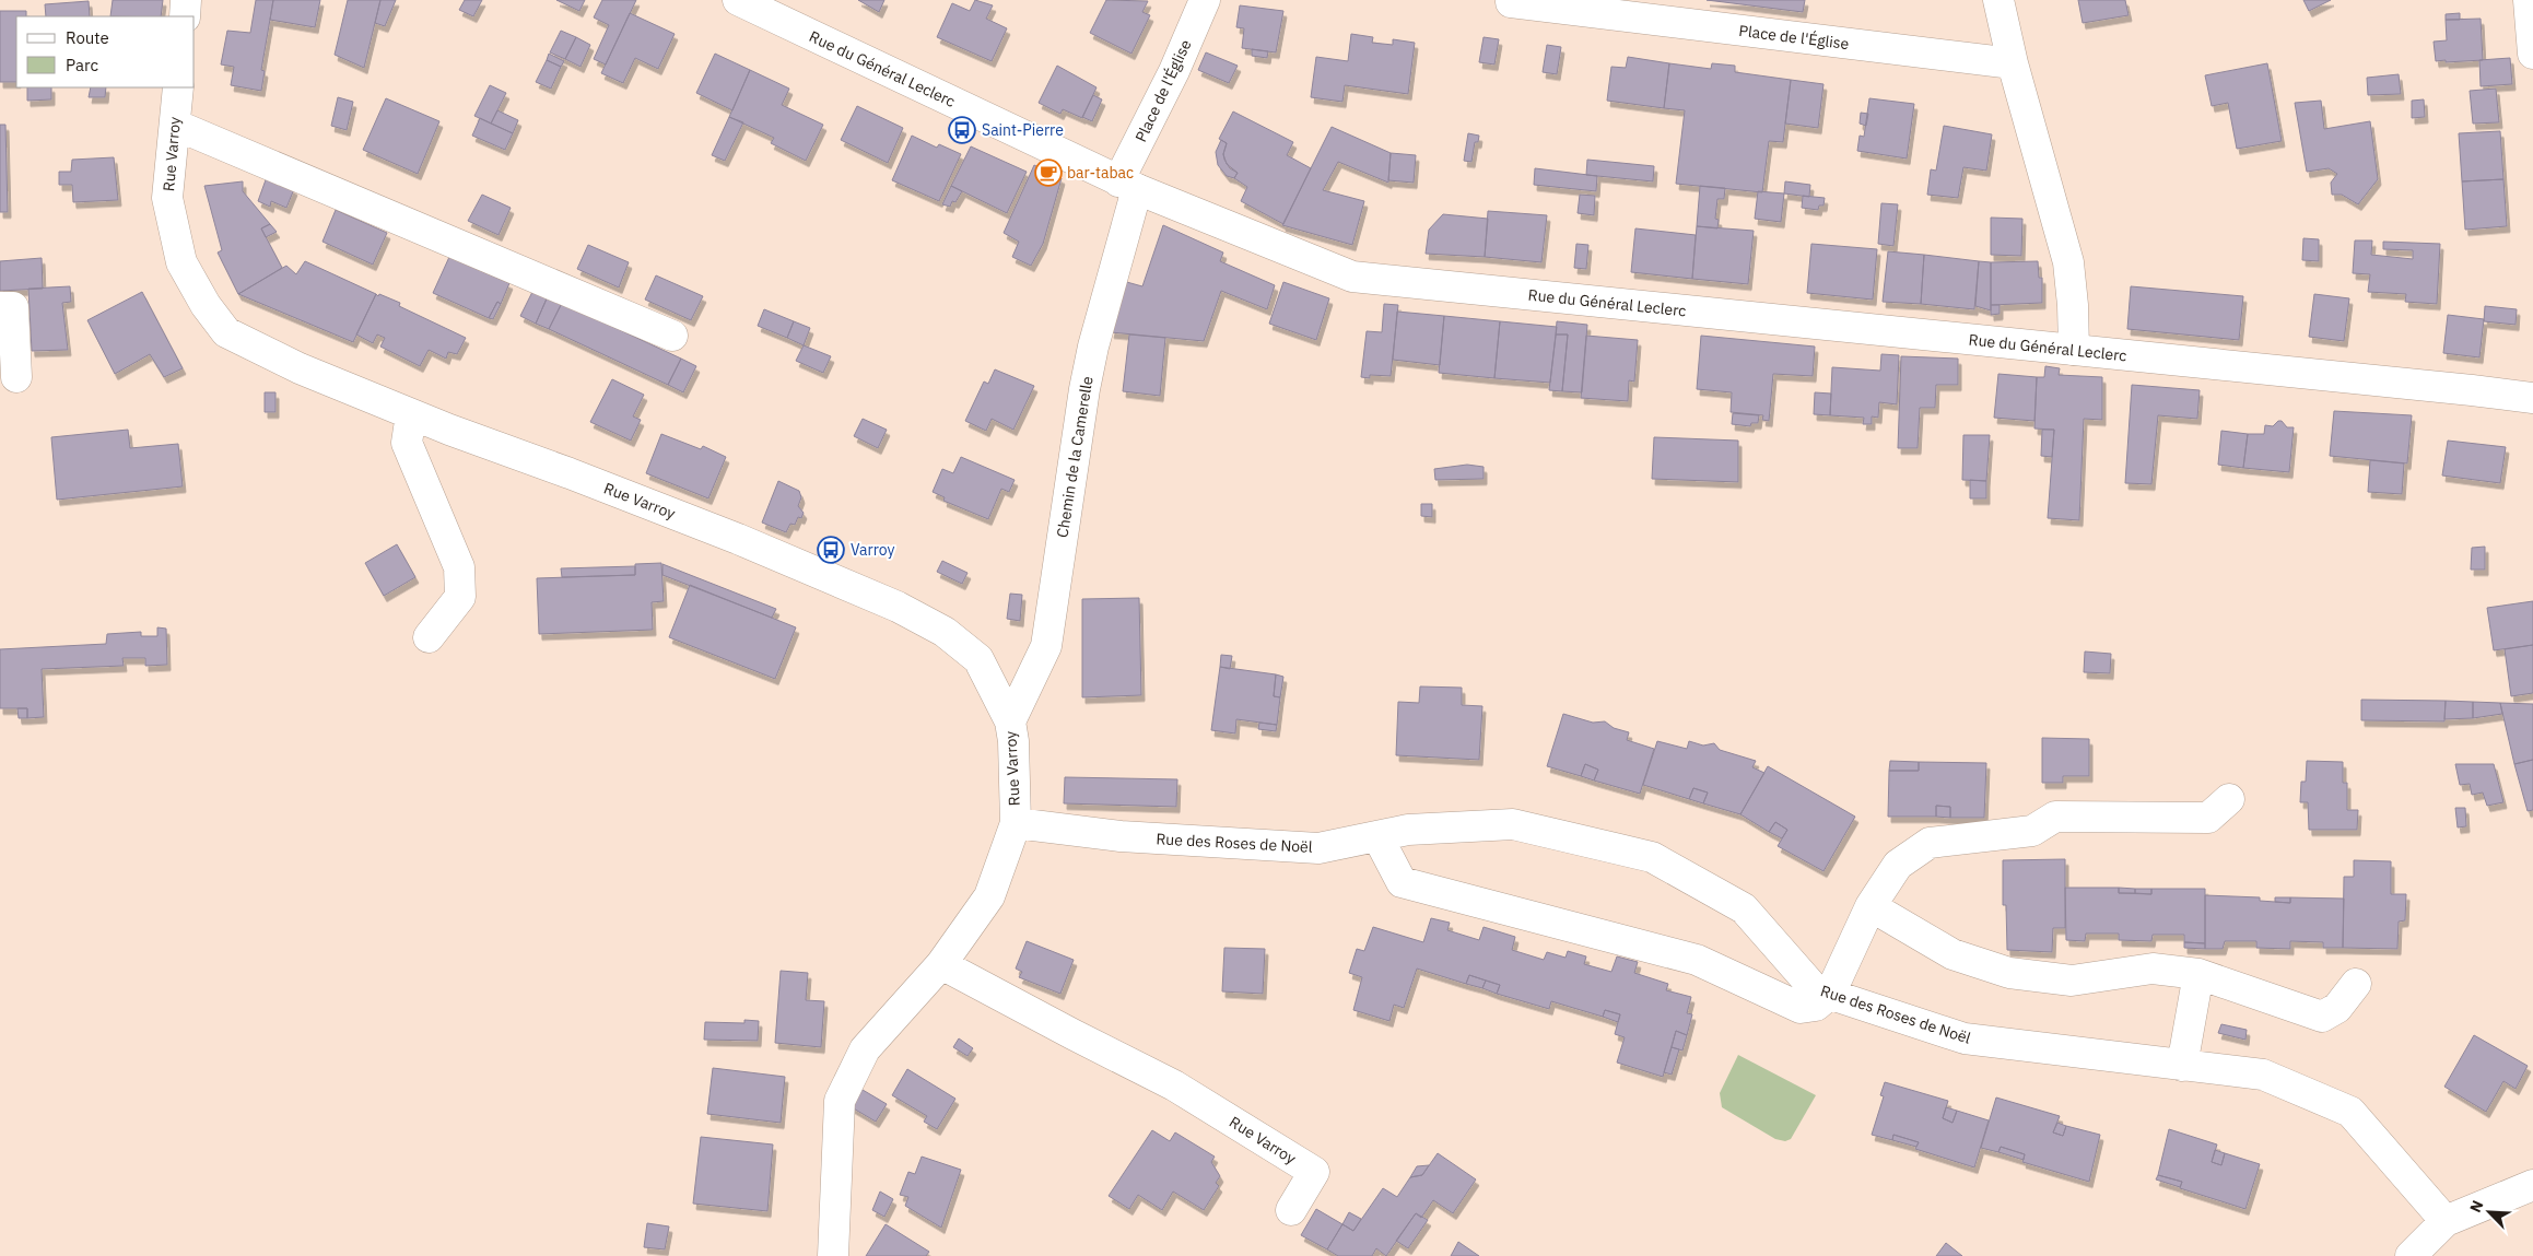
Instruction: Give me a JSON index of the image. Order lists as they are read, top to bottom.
{
  "streets": {
    "street": [
      "Place de l'Église",
      "Rue du Général Leclerc",
      "Rue Varroy",
      "Chemin de la Camerelle",
      "Rue des Roses de Noël"
    ]
  },
  "crossings": [
    ["Place de l'Église", "Rue du Général Leclerc"],
    ["Place de l'Église", "Chemin de la Camerelle"],
    ["Rue du Général Leclerc", "Chemin de la Camerelle"],
    ["Rue Varroy", "Chemin de la Camerelle"],
    ["Rue Varroy", "Rue des Roses de Noël"]
  ],
  "places": {
    "bus stop": ["Saint-Pierre", "Varroy"],
    "cafe": ["bar-tabac"]
  },
  "legend": ["Route", "Parc"],
  "north": "top left"
}
